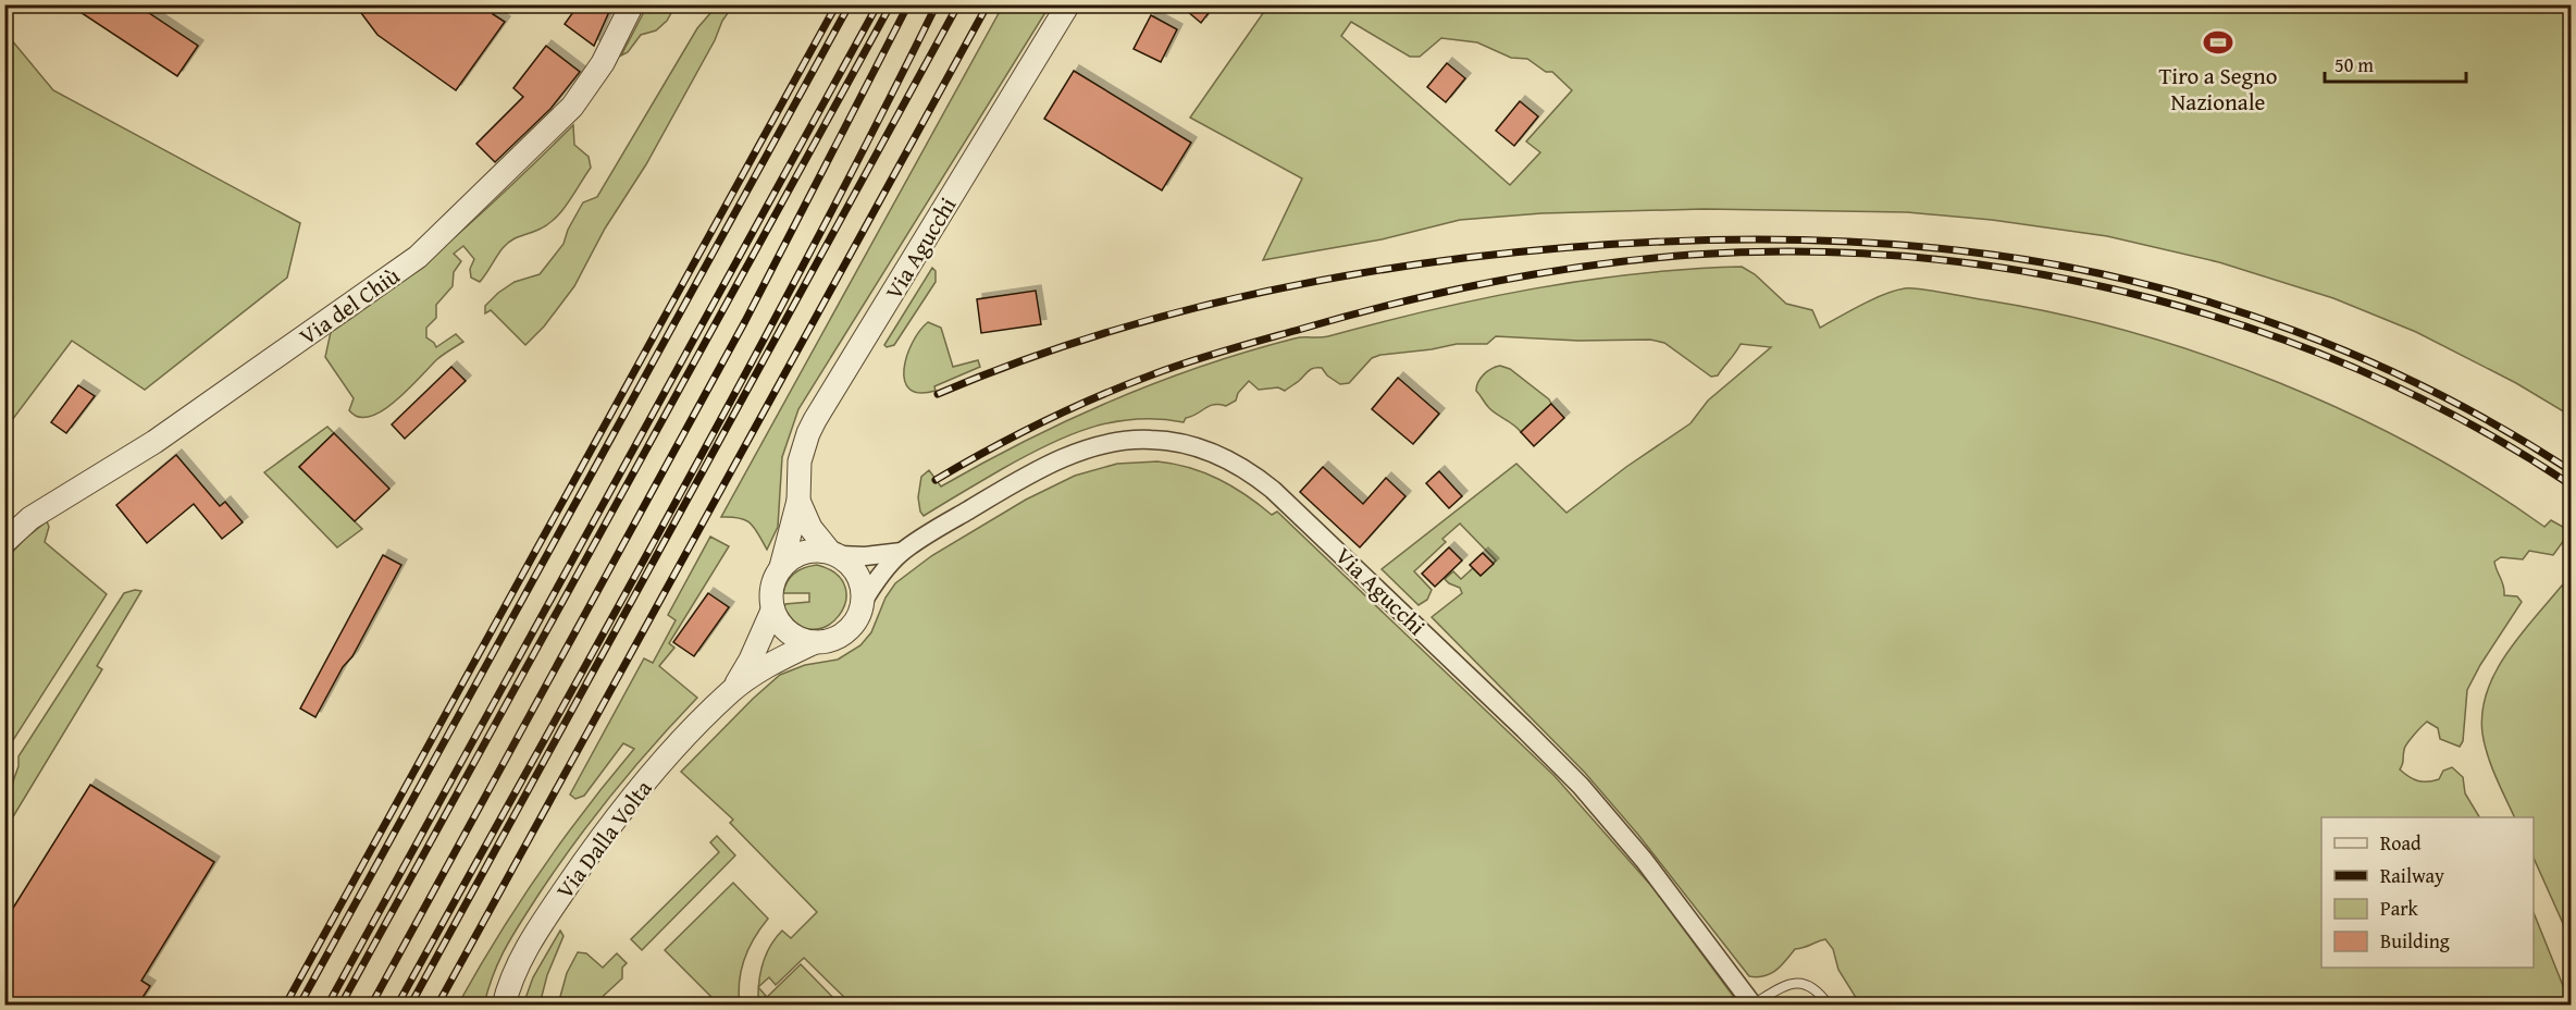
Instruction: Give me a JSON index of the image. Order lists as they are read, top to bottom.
{
  "streets": {
    "street": ["Via Agucchi", "Via del Chiù", "Via Dalla Volta"]
  },
  "crossings": [
    ["Via Agucchi", "Via Dalla Volta"]
  ],
  "places": {
    "sports": ["Tiro a Segno Nazionale"]
  },
  "legend": [
    "Road",
    "Railway",
    "Park",
    "Building"
  ],
  "scale_bar": "50 m"
}
